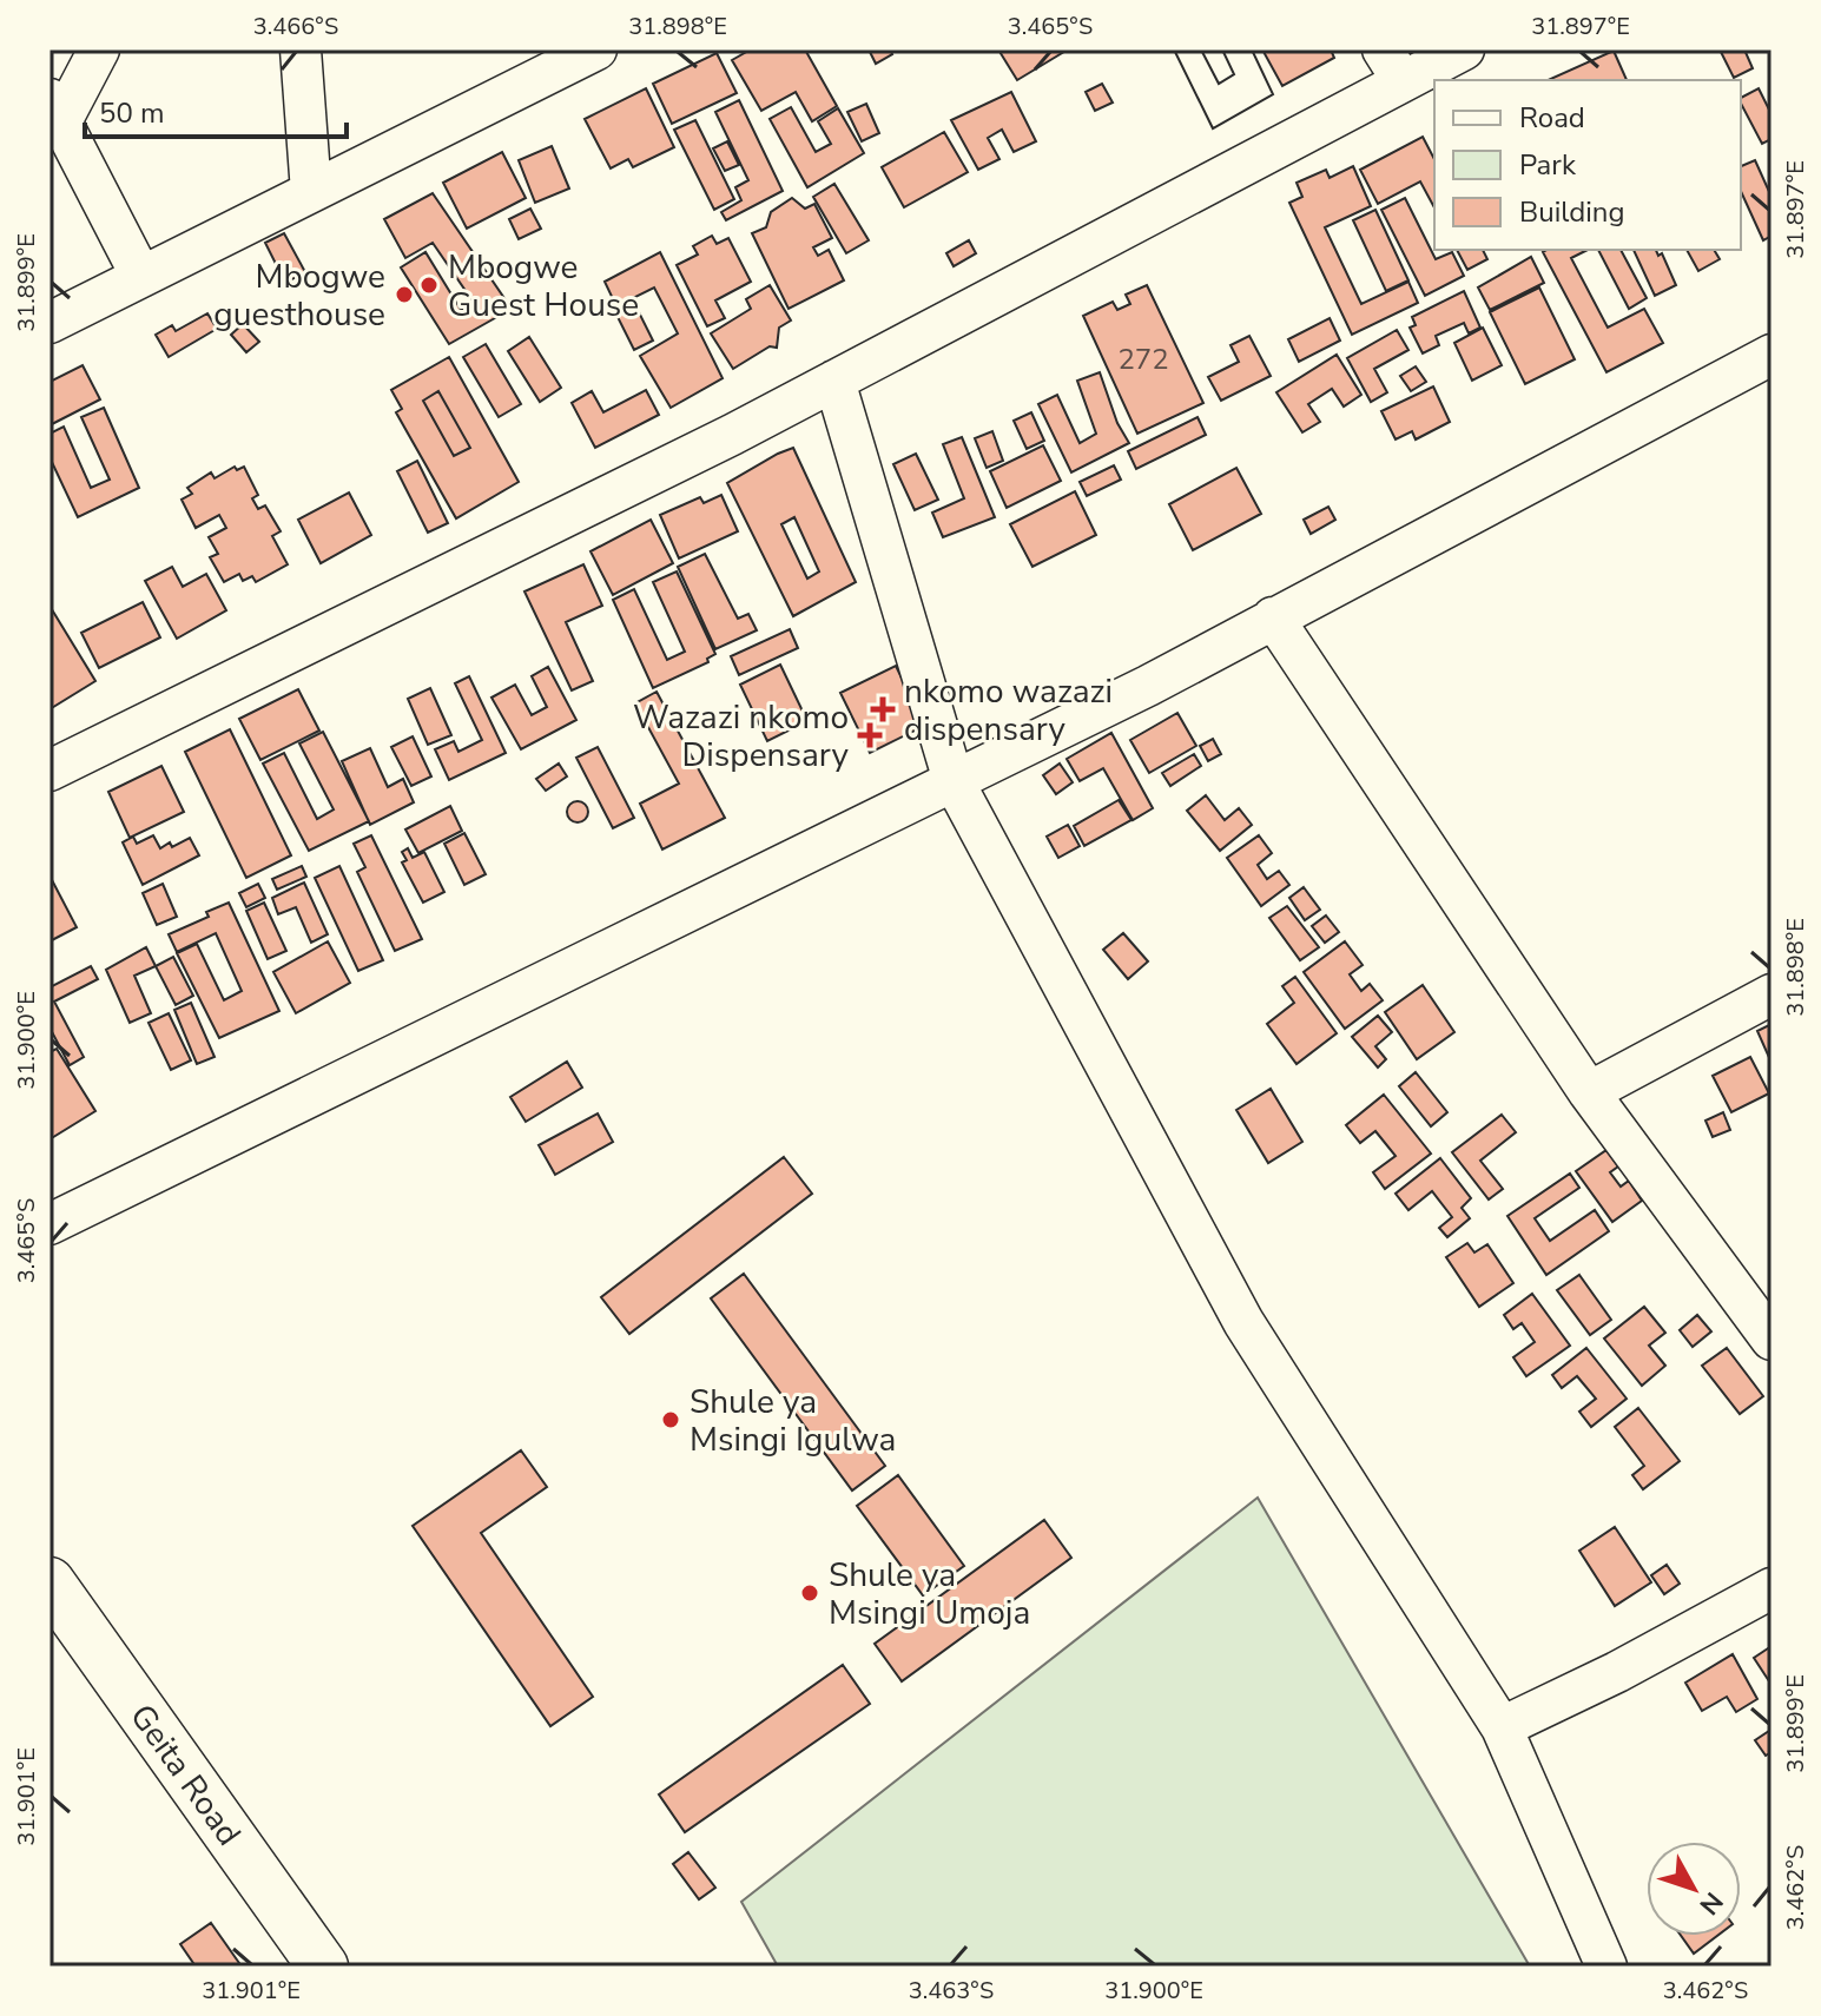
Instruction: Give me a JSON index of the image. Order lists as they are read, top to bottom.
{
  "streets": {
    "main road": ["Geita Road"]
  },
  "places": {
    "other": [
      "Mbogwe Guest House",
      "Mbogwe guesthouse",
      "Shule ya Msingi Igulwa",
      "Shule ya Msingi Umoja"
    ],
    "health": ["nkomo wazazi dispensary", "Wazazi nkomo Dispensary"]
  },
  "house_numbers": ["272"],
  "legend": ["Road", "Park", "Building"],
  "scale_bar": "50 m",
  "north": "bottom right",
  "coordinates": [
    "3.466°S",
    "31.898°E",
    "3.465°S",
    "31.897°E",
    "31.899°E",
    "31.900°E",
    "31.901°E",
    "3.462°S",
    "3.463°S"
  ]
}
